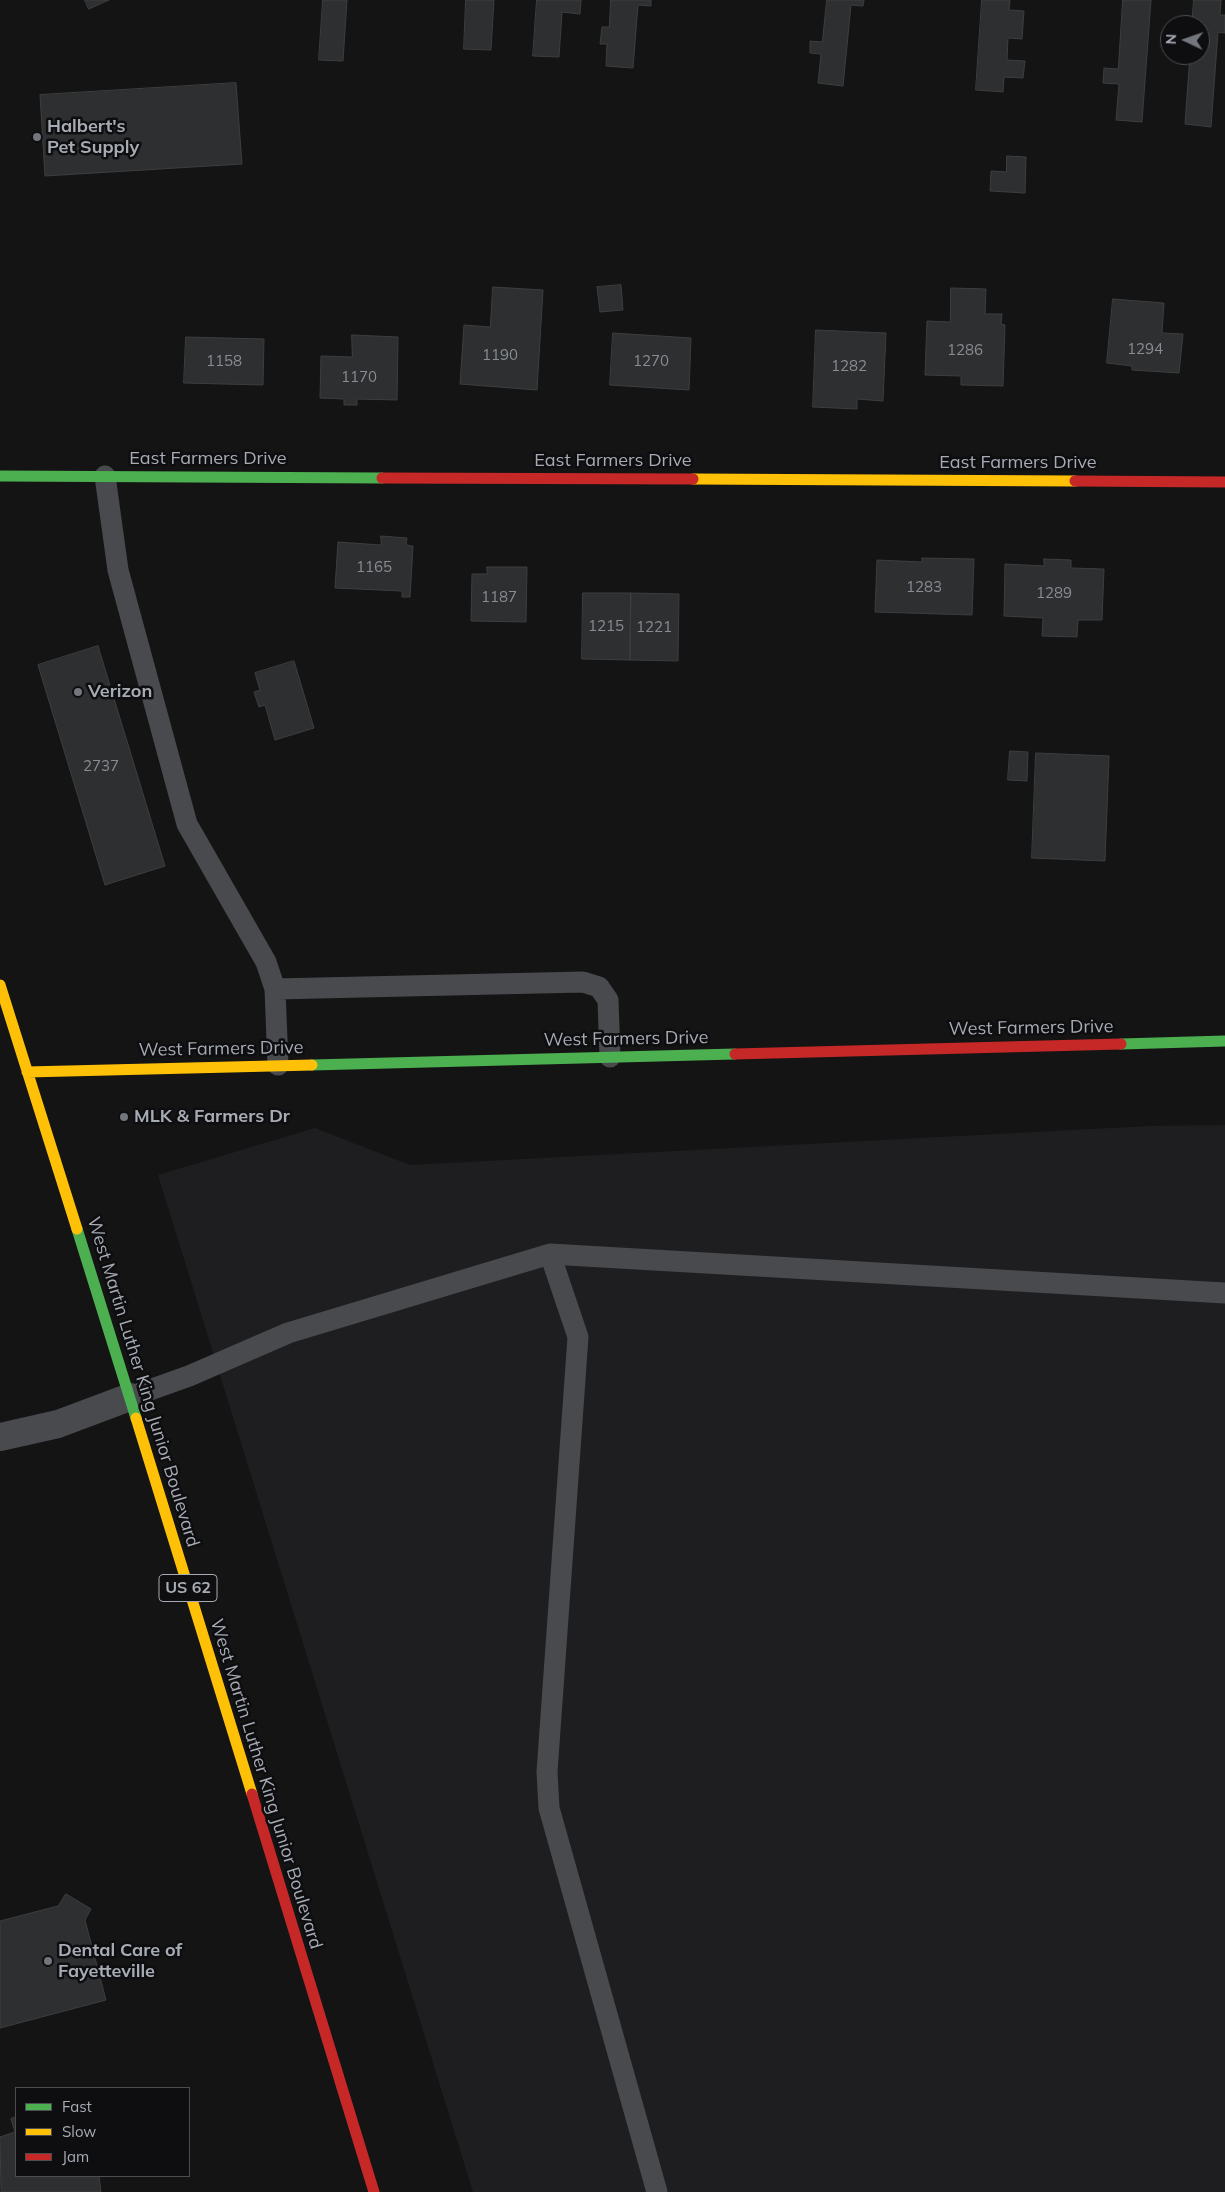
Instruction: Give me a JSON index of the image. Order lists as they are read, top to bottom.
{
  "streets": {
    "main road": [
      "East Farmers Drive",
      "West Farmers Drive",
      "West Martin Luther King Junior Boulevard",
      "US 62"
    ]
  },
  "crossings": [
    ["West Farmers Drive", "West Martin Luther King Junior Boulevard"]
  ],
  "places": [
    "Halbert's Pet Supply",
    "Verizon",
    "MLK & Farmers Dr",
    "Dental Care of Fayetteville"
  ],
  "house_numbers": [
    "1294",
    "1286",
    "1190",
    "1158",
    "1270",
    "1282",
    "1170",
    "1165",
    "1283",
    "1289",
    "1187",
    "1215",
    "1221",
    "2737"
  ],
  "legend": ["Fast", "Slow", "Jam"],
  "north": "left"
}
